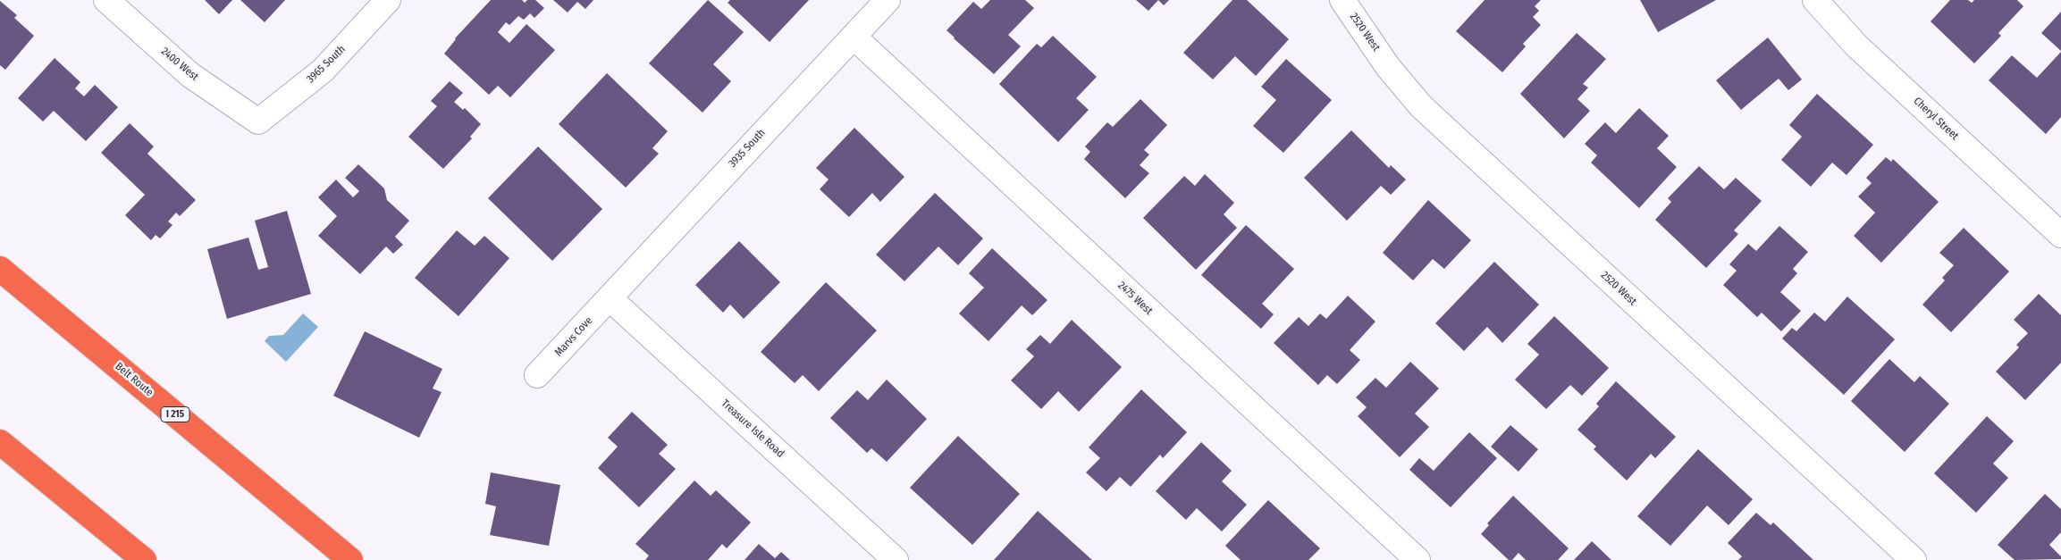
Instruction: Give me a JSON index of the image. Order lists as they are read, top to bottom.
{
  "streets": {
    "highway": ["Belt Route", "I 215"],
    "street": [
      "2520 West",
      "2400 West",
      "3965 South",
      "Cheryl Street",
      "3935 South",
      "2475 West",
      "Marvs Cove",
      "Treasure Isle Road"
    ]
  },
  "crossings": [
    ["2400 West", "3965 South"],
    ["3935 South", "2475 West"],
    ["3935 South", "Marvs Cove"],
    ["3935 South", "Treasure Isle Road"],
    ["Marvs Cove", "Treasure Isle Road"]
  ]
}
